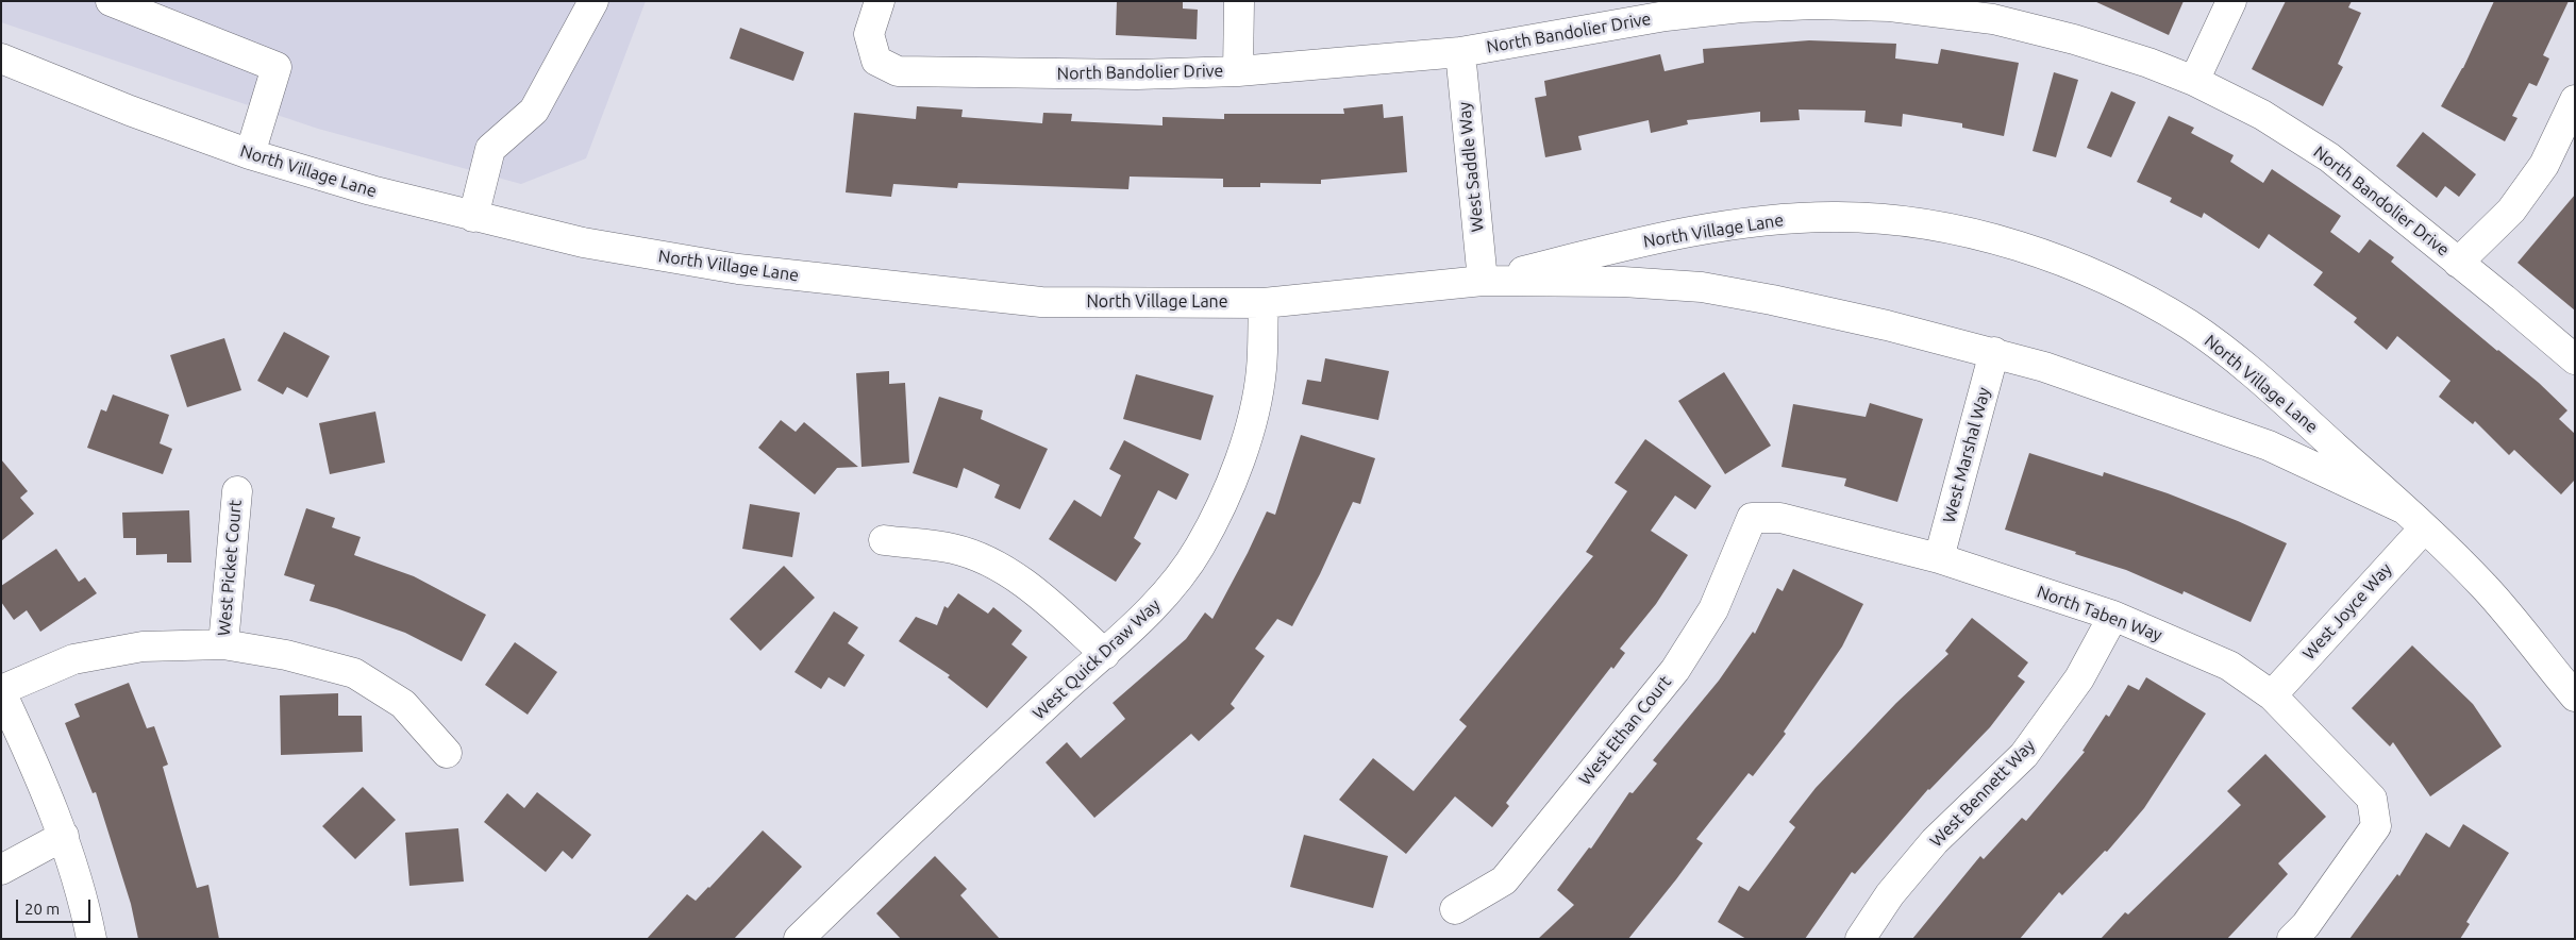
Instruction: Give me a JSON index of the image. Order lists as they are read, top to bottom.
{
  "streets": {
    "street": [
      "North Bandolier Drive",
      "West Saddle Way",
      "North Village Lane",
      "West Marshal Way",
      "West Picket Court",
      "West Joyce Way",
      "North Taben Way",
      "West Quick Draw Way",
      "West Ethan Court",
      "West Bennett Way"
    ]
  },
  "crossings": [
    ["North Bandolier Drive", "West Saddle Way"],
    ["West Saddle Way", "North Village Lane"],
    ["North Village Lane", "West Marshal Way"],
    ["North Village Lane", "West Joyce Way"],
    ["North Village Lane", "West Quick Draw Way"],
    ["West Marshal Way", "North Taben Way"],
    ["West Joyce Way", "North Taben Way"],
    ["North Taben Way", "West Ethan Court"],
    ["North Taben Way", "West Bennett Way"]
  ],
  "scale_bar": "20 m"
}
